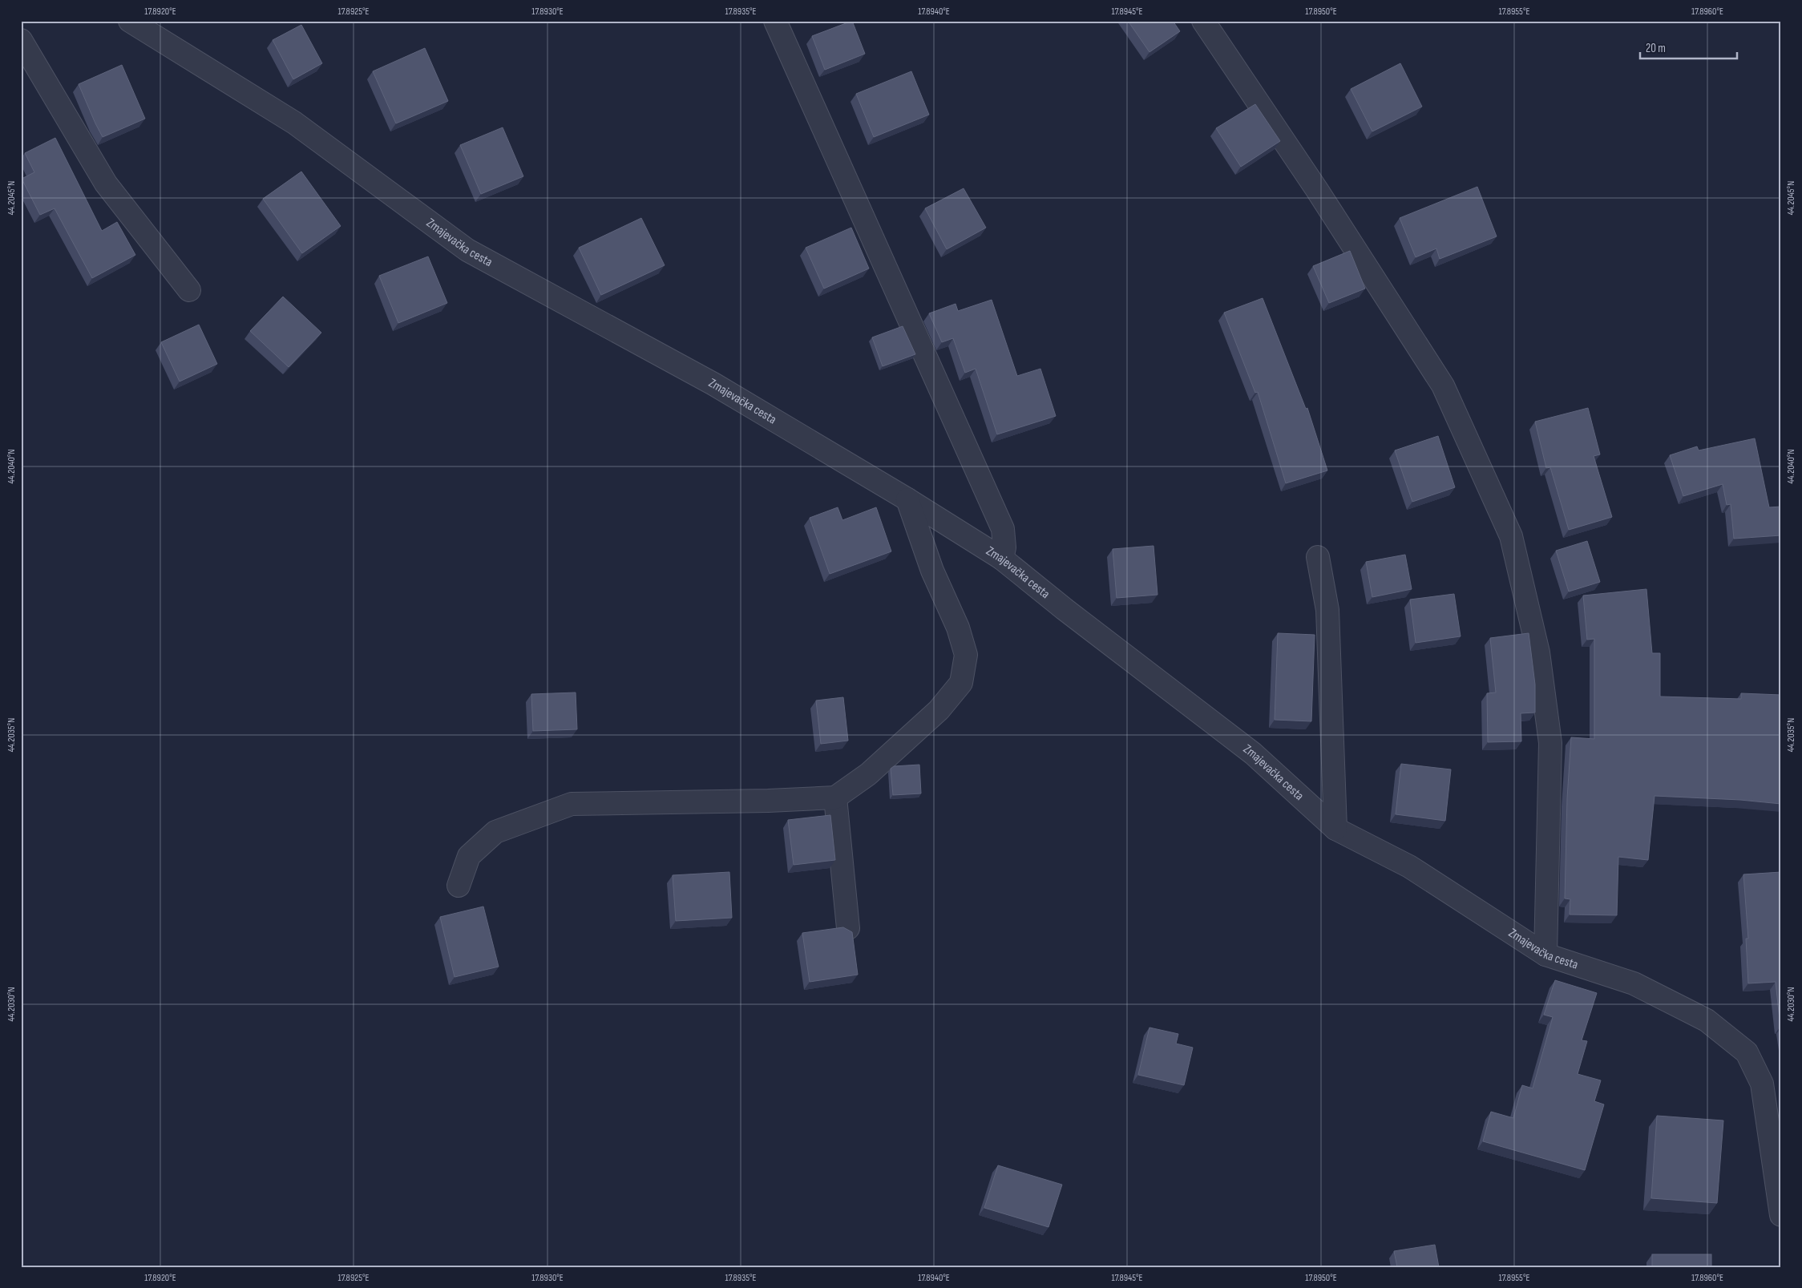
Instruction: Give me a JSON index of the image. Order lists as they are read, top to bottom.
{
  "streets": {
    "street": ["Zmajevačka cesta"]
  },
  "scale_bar": "20 m",
  "coordinates": [
    "17.8920°E",
    "17.8925°E",
    "17.8930°E",
    "17.8935°E",
    "17.8940°E",
    "17.8945°E",
    "17.8950°E",
    "17.8955°E",
    "17.8960°E",
    "44.2045°N",
    "44.2040°N",
    "44.2035°N",
    "44.2030°N"
  ]
}
